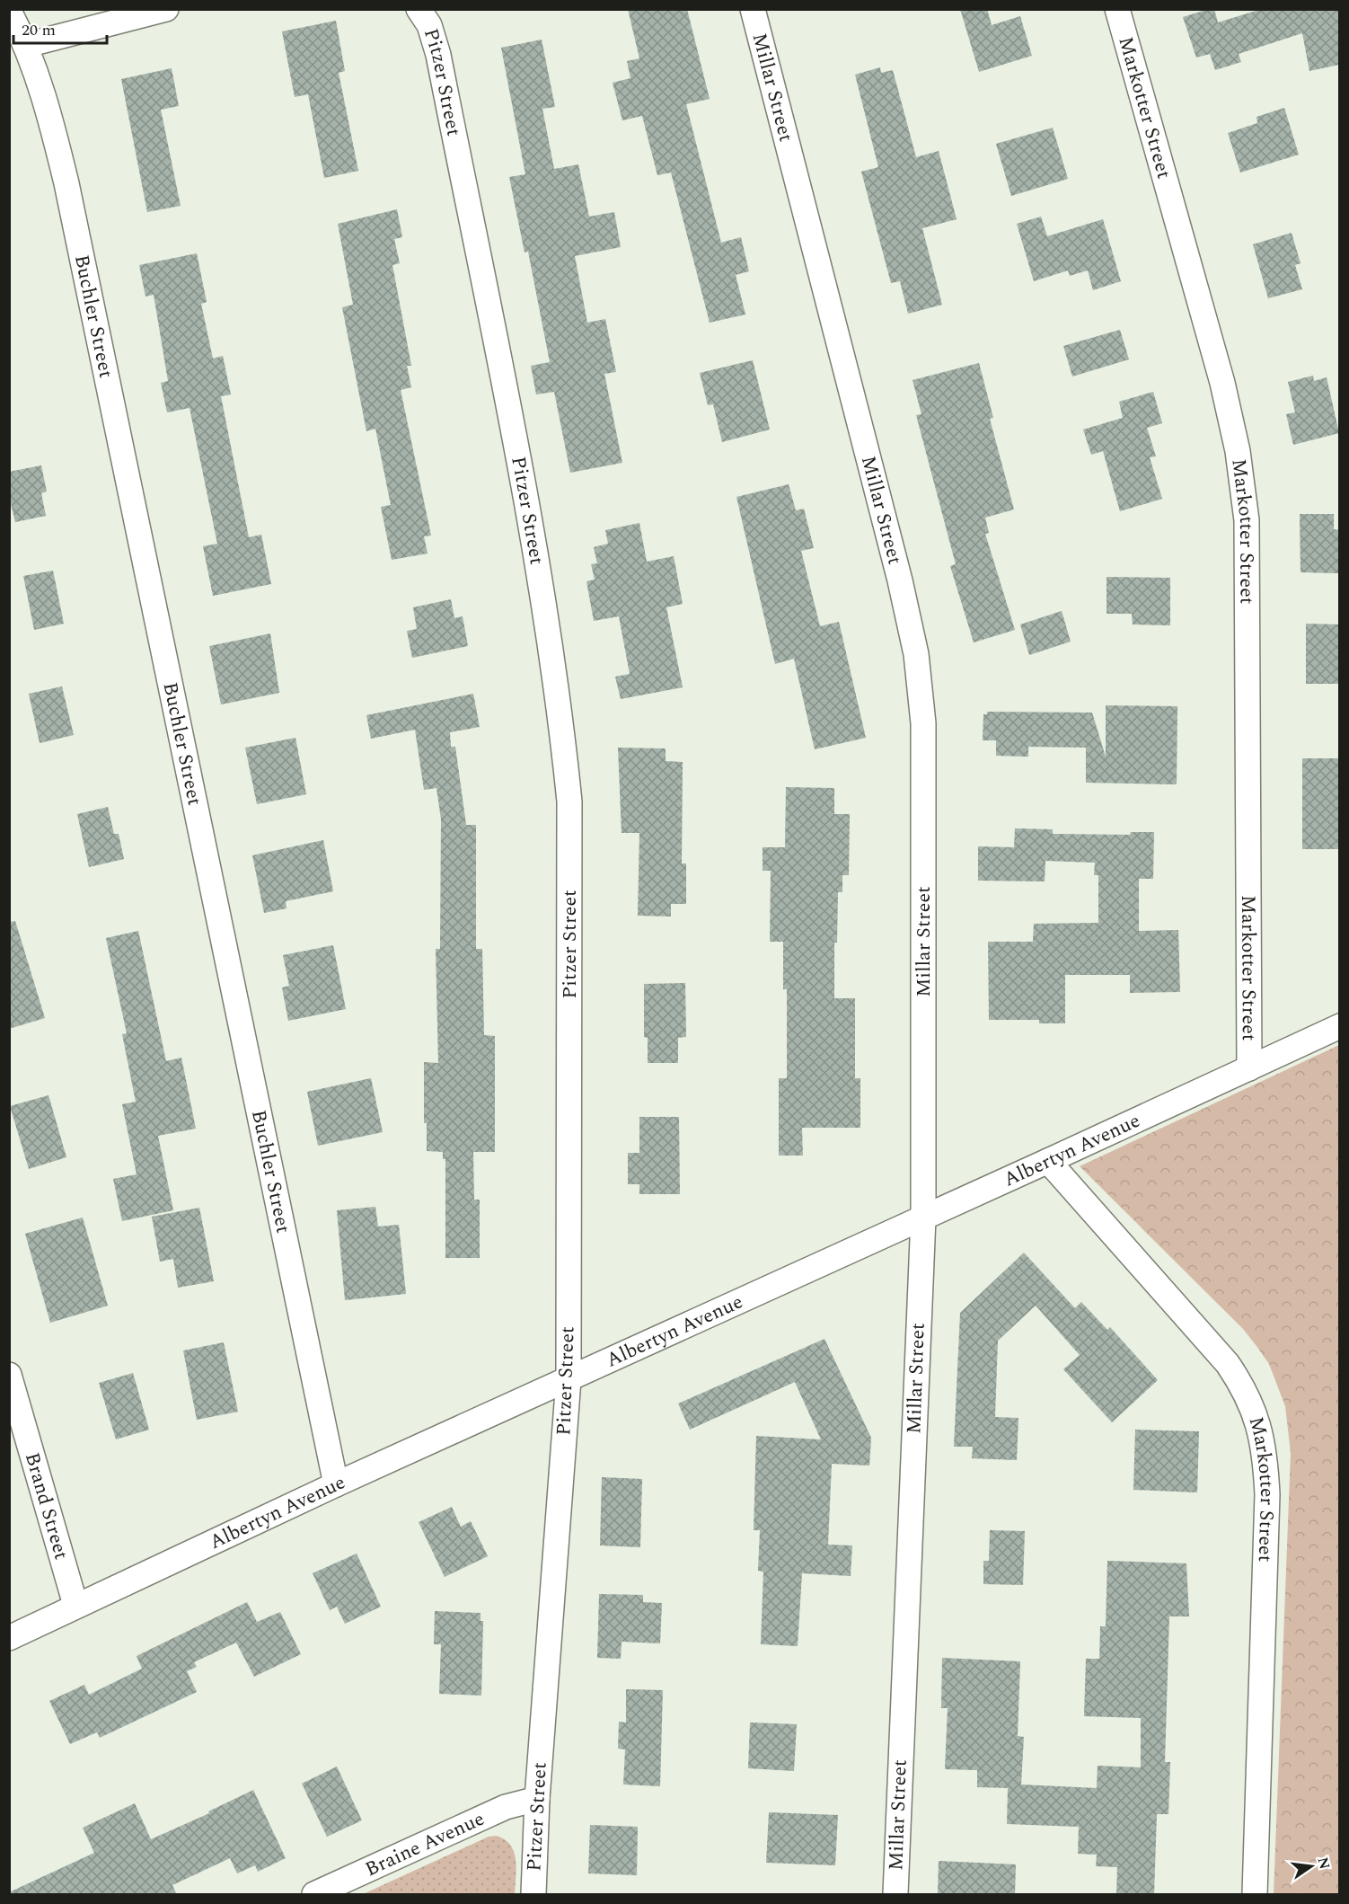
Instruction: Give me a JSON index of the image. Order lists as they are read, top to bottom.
{
  "streets": {
    "street": [
      "Pitzer Street",
      "Millar Street",
      "Markotter Street",
      "Buchler Street",
      "Albertyn Avenue",
      "Brand Street",
      "Braine Avenue"
    ]
  },
  "crossings": [
    ["Pitzer Street", "Albertyn Avenue"],
    ["Pitzer Street", "Braine Avenue"],
    ["Millar Street", "Albertyn Avenue"],
    ["Markotter Street", "Albertyn Avenue"],
    ["Buchler Street", "Albertyn Avenue"],
    ["Albertyn Avenue", "Brand Street"]
  ],
  "scale_bar": "20 m",
  "north": "right"
}
